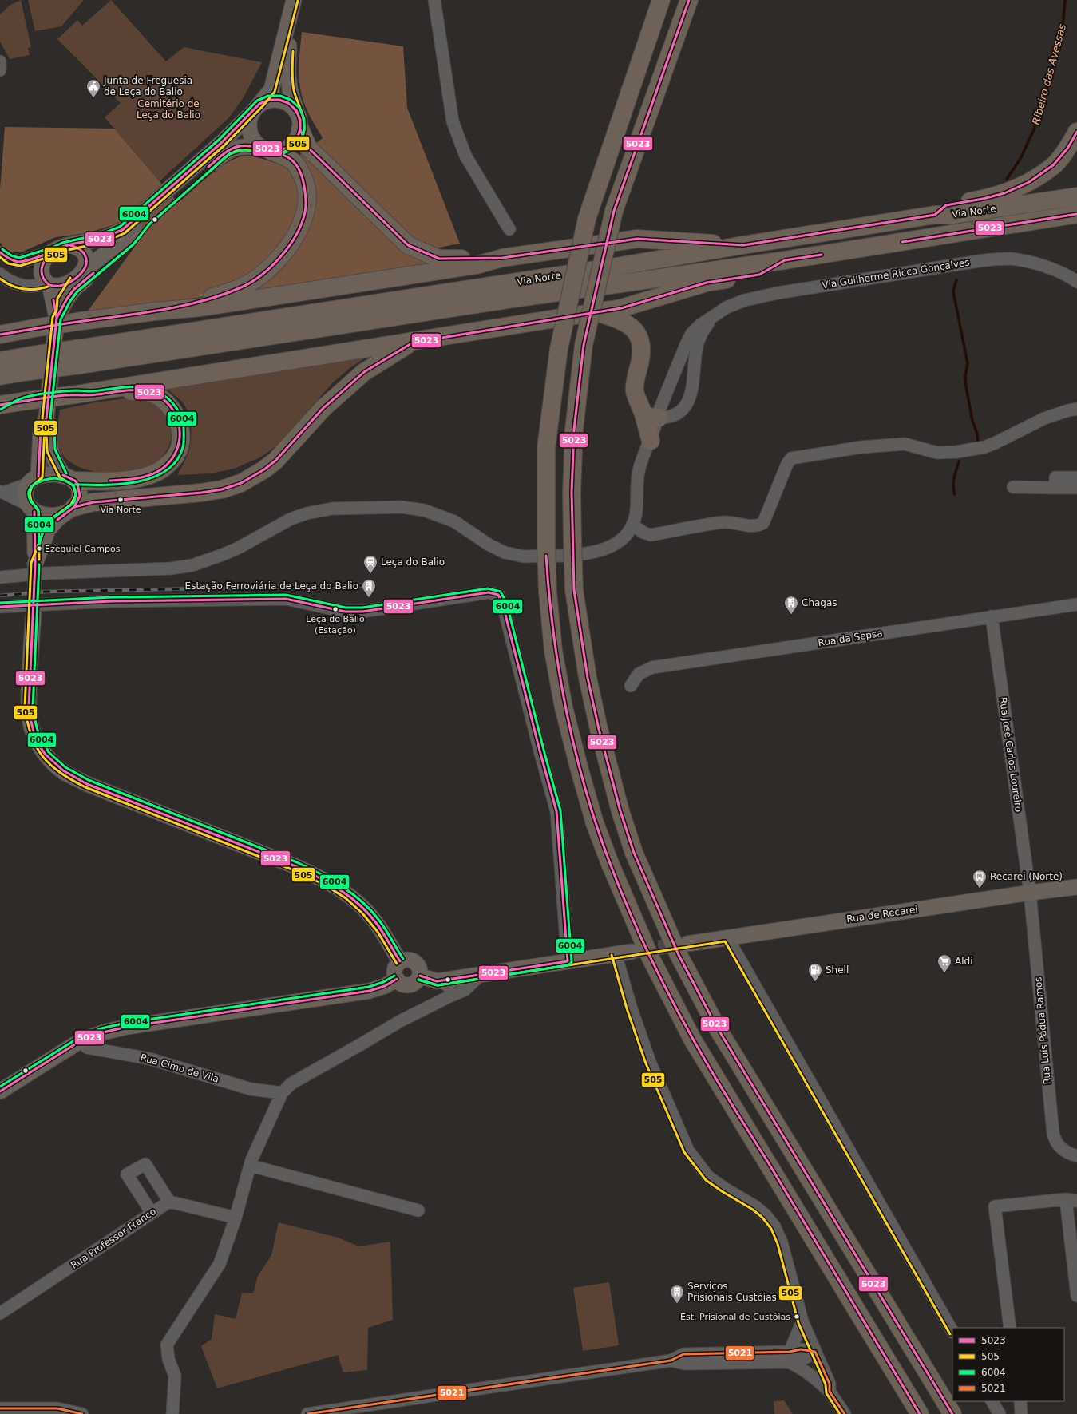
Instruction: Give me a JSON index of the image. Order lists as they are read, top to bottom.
{
  "streets": {
    "highway": ["Via Norte"],
    "main road": ["Rua de Recarei"],
    "street": [
      "Via Guilherme Ricca Gonçalves",
      "Rua da Sepsa",
      "Rua José Carlos Loureiro",
      "Rua Luís Pádua Ramos",
      "Rua Cimo de Vila",
      "Rua Professor Franco"
    ]
  },
  "crossings": [
    ["Rua da Sepsa", "Rua José Carlos Loureiro"],
    ["Rua José Carlos Loureiro", "Rua de Recarei"],
    ["Rua José Carlos Loureiro", "Rua Luís Pádua Ramos"],
    ["Rua de Recarei", "Rua Luís Pádua Ramos"]
  ],
  "water": ["Ribeiro das Avessas"],
  "parks": ["Cemitério de Leça do Balio"],
  "places": {
    "public building": ["Junta de Freguesia de Leça do Balio"],
    "other": [
      "Via Norte",
      "Ezequiel Campos",
      "Leça do Balio (Estação)",
      "Est. Prisional de Custóias"
    ],
    "station": ["Leça do Balio"],
    "building": ["Estação Ferroviária de Leça do Balio", "Chagas", "Serviços Prisionais Custóias"],
    "bus stop": ["Recarei (Norte)"],
    "supermarket": ["Aldi"],
    "fuel station": ["Shell"]
  },
  "lines": [
    "transit line 5023",
    "transit line 505",
    "transit line 6004",
    "transit line 5021"
  ],
  "legend": [
    "5023",
    "505",
    "6004",
    "5021"
  ]
}
